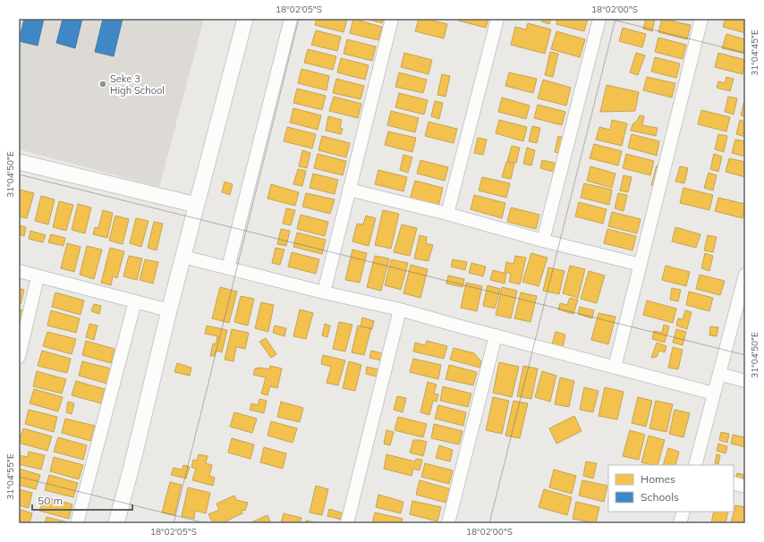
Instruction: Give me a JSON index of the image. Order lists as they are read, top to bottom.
{
  "places": ["Seke 3 High School"],
  "legend": ["Homes", "Schools"],
  "scale_bar": "50 m",
  "coordinates": [
    "18°02'05\"S",
    "18°02'00\"S",
    "31°04'45\"E",
    "31°04'50\"E",
    "31°04'55\"E"
  ]
}
